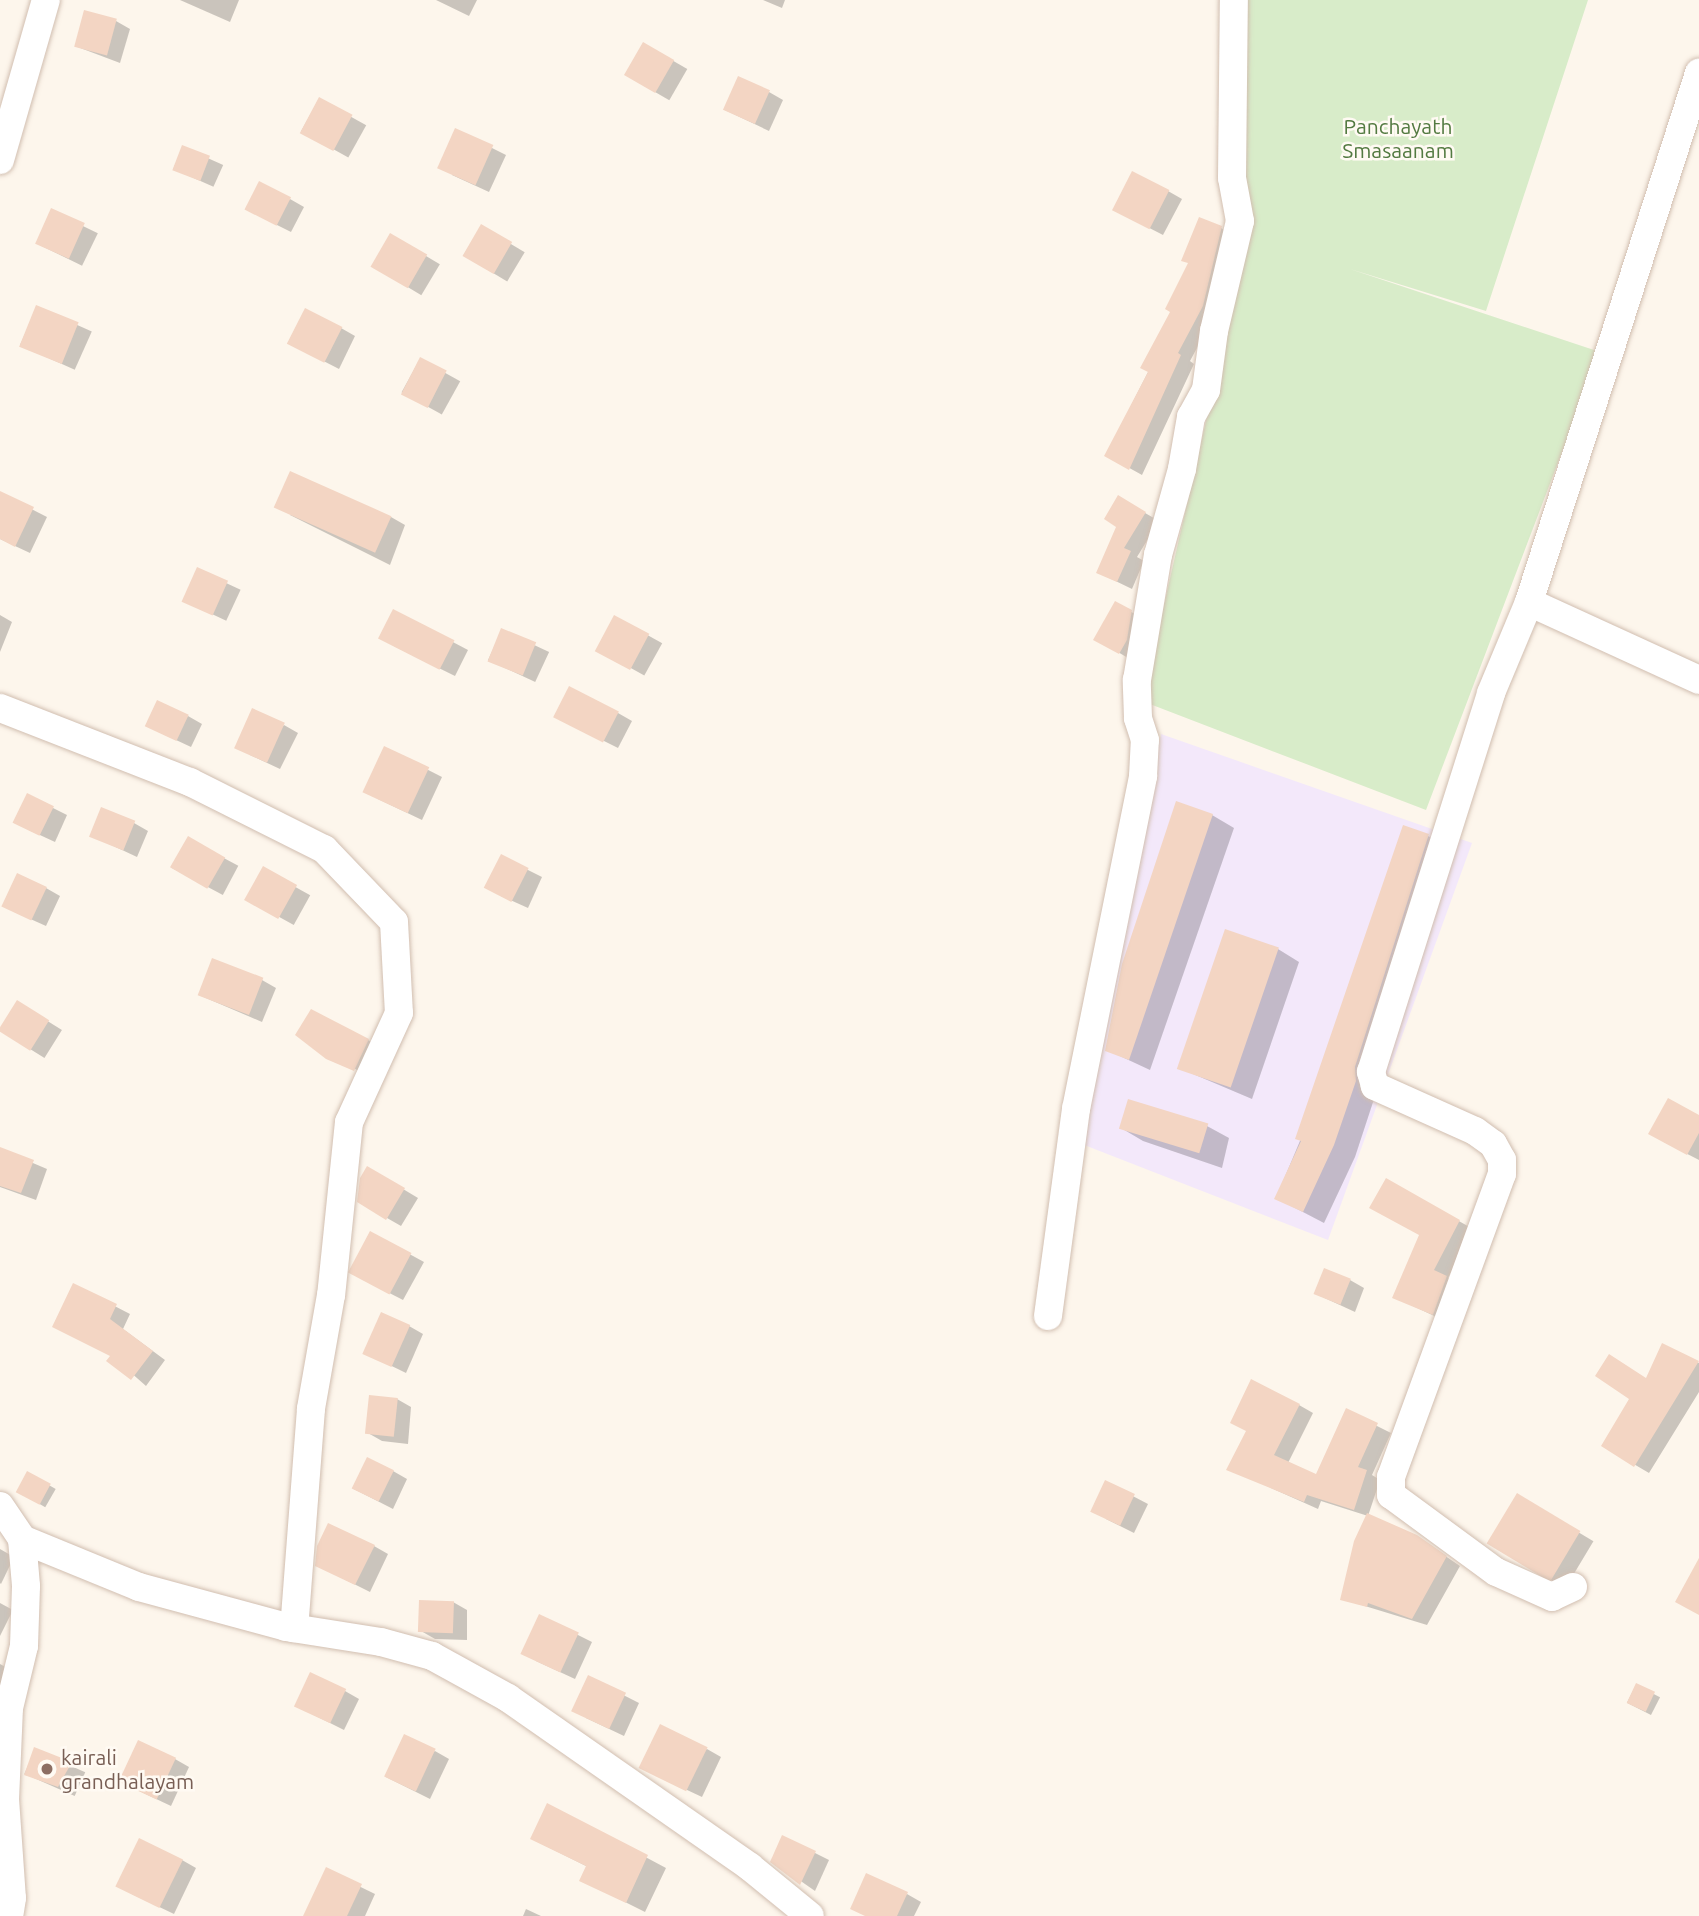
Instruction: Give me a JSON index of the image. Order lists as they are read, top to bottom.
{
  "parks": ["Panchayath Smasaanam"],
  "places": ["kairali grandhalayam"]
}
